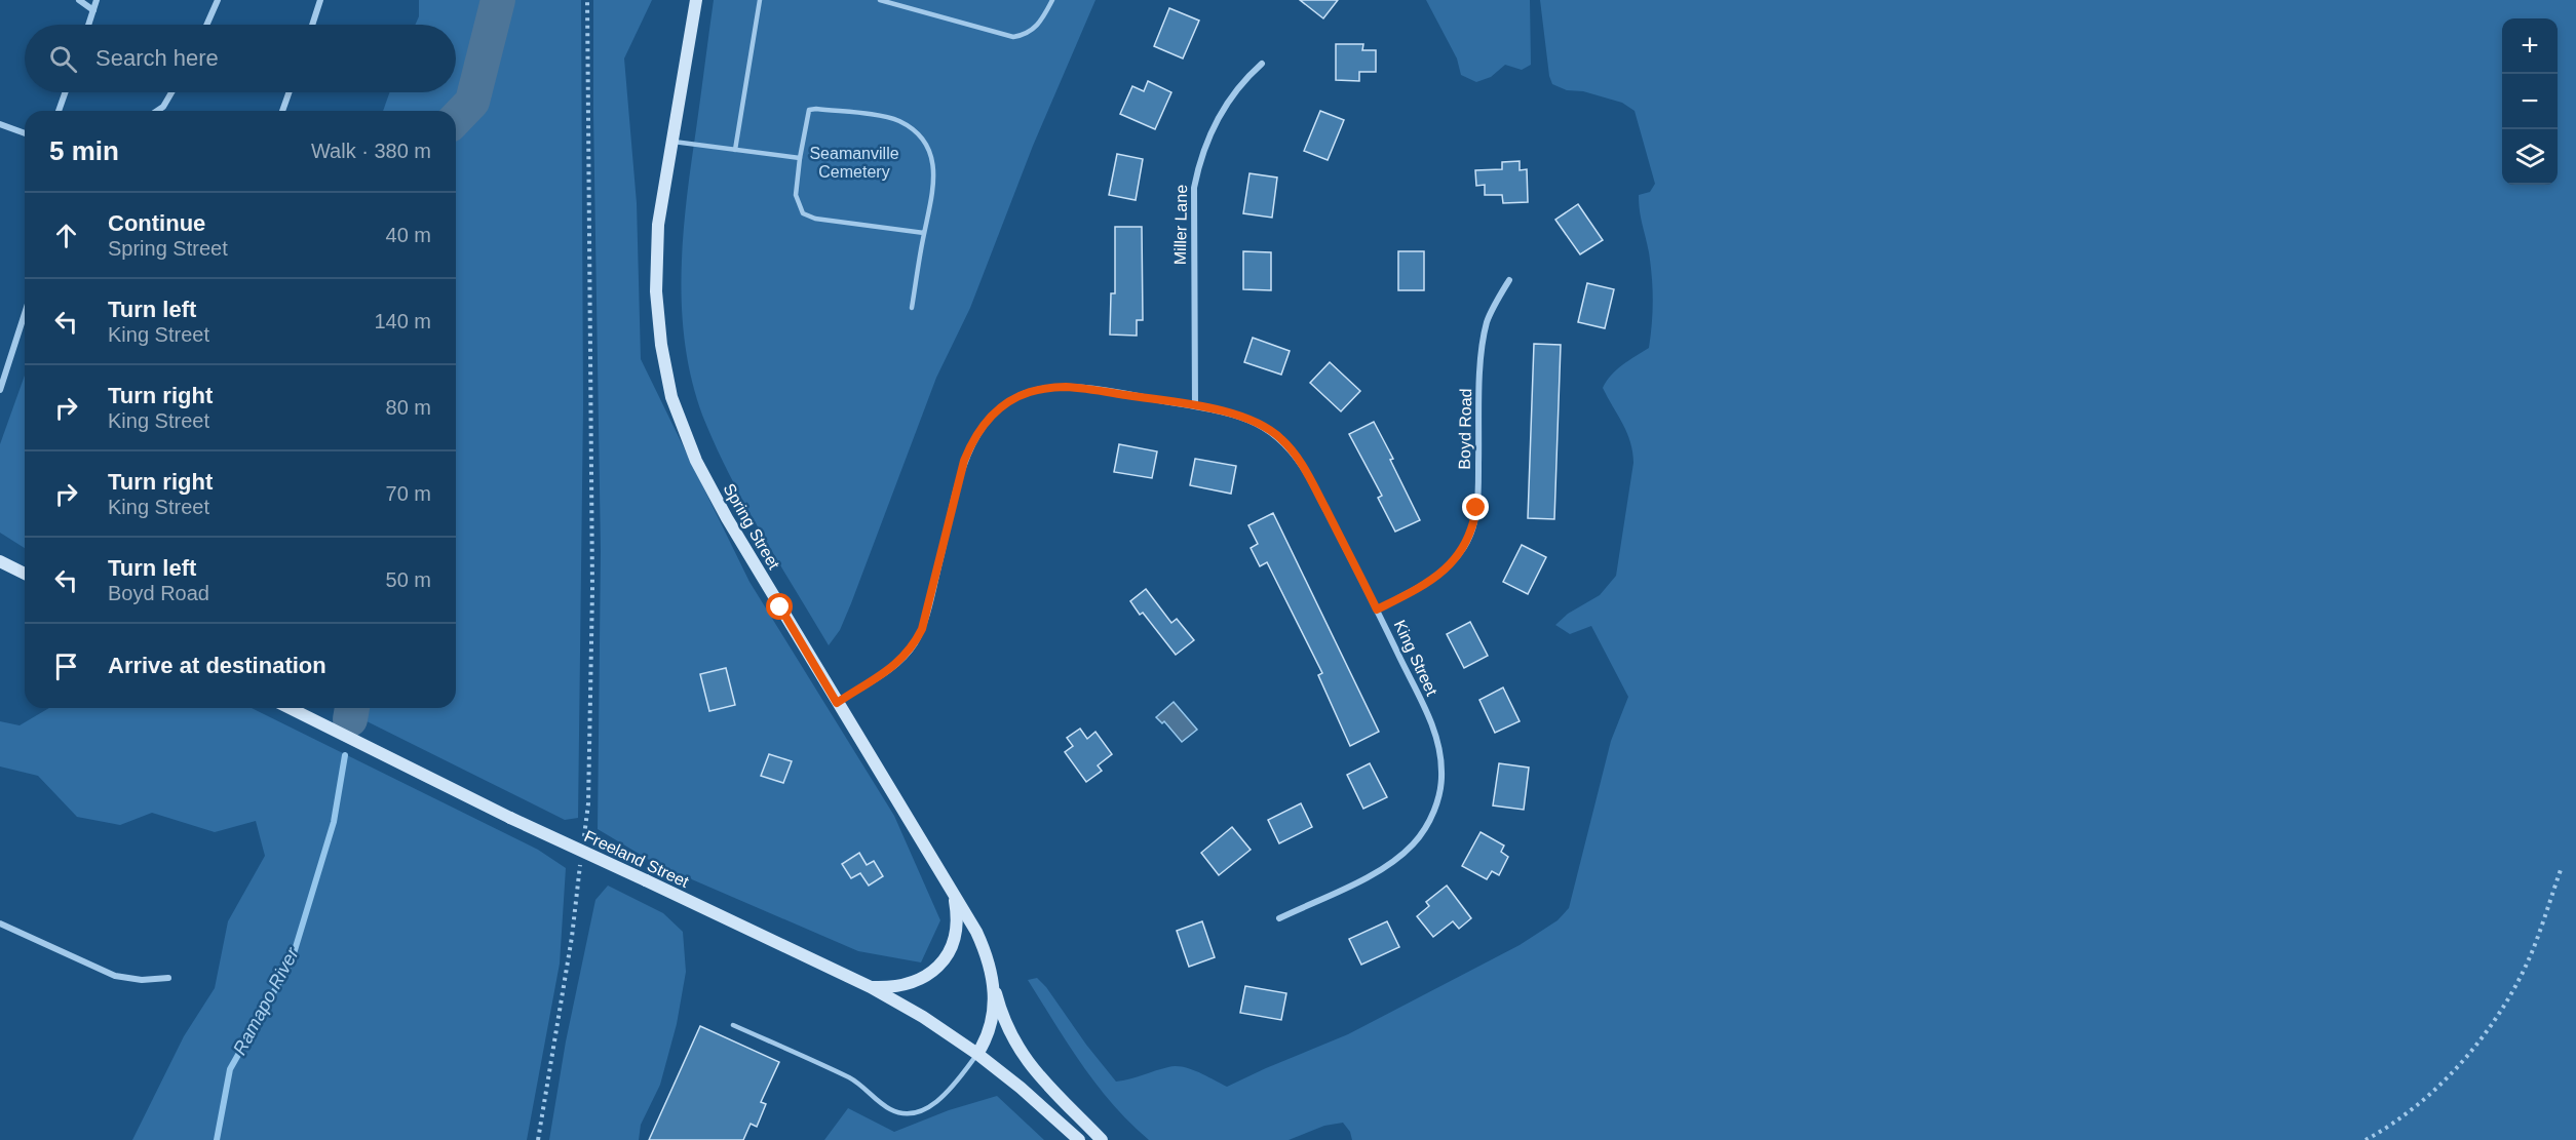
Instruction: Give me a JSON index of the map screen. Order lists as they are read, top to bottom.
{
  "streets": {
    "street": [
      "Miller Lane",
      "Boyd Road",
      "Spring Street",
      "King Street",
      "Freeland Street"
    ]
  },
  "crossings": [
    ["Miller Lane", "King Street"],
    ["Boyd Road", "King Street"],
    ["Spring Street", "King Street"],
    ["Spring Street", "Freeland Street"]
  ],
  "water": ["Ramapo River"],
  "parks": ["Seamanville Cemetery"],
  "page": {
    "map_buttons": ["+", "−"],
    "search": "Search here",
    "heading": ["5 min", "Walk · 380 m"],
    "list": [
      ["Continue", "Spring Street", "40 m"],
      ["Turn left", "King Street", "140 m"],
      ["Turn right", "King Street", "80 m"],
      ["Turn right", "King Street", "70 m"],
      ["Turn left", "Boyd Road", "50 m"],
      "Arrive at destination"
    ]
  }
}
